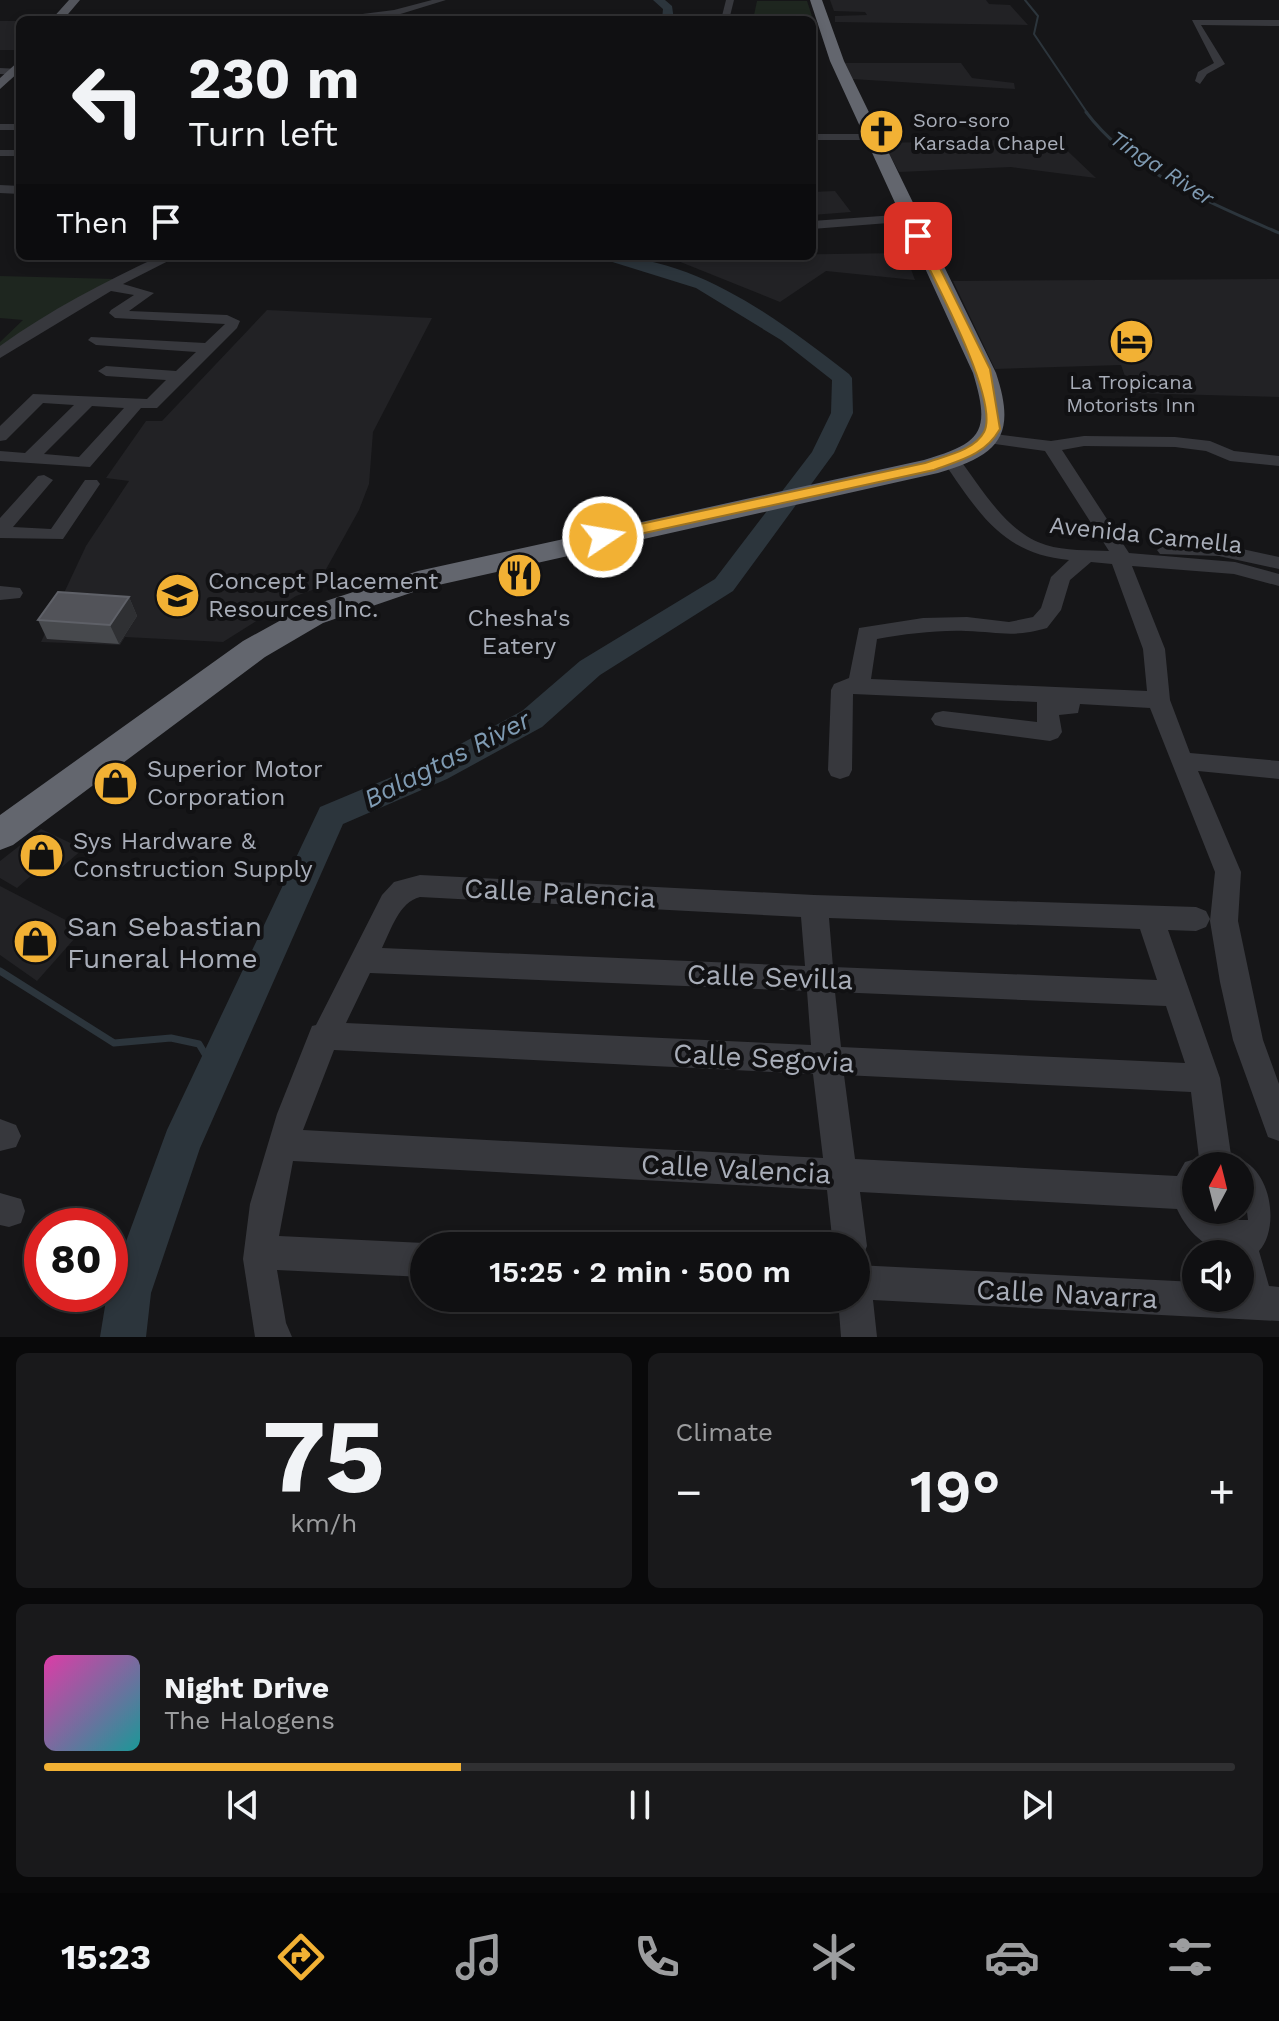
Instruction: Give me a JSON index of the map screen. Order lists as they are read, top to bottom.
{
  "streets": {
    "street": [
      "Avenida Camella",
      "Calle Palencia",
      "Calle Sevilla",
      "Calle Segovia",
      "Calle Valencia",
      "Calle Navarra"
    ]
  },
  "crossings": [
    ["Calle Palencia", "Calle Sevilla"],
    ["Calle Palencia", "Calle Segovia"],
    ["Calle Palencia", "Calle Valencia"]
  ],
  "water": ["Tinga River", "Balagtas River"],
  "places": {
    "church": ["Soro-soro Karsada Chapel"],
    "hotel": ["La Tropicana Motorists Inn"],
    "restaurant": ["Chesha's Eatery"],
    "school or university": ["Concept Placement Resources Inc."],
    "shop": ["Superior Motor Corporation", "Sys Hardware & Construction Supply", "San Sebastian Funeral Home"]
  },
  "north": "top",
  "page": {
    "turn": ["230 m", "Turn left"],
    "then": "Then",
    "limit": "80",
    "trip": "15:25 · 2 min · 500 m",
    "tile": [
      ["75", "km/h"],
      "Climate"
    ],
    "heat": ["−", "19°", "+"],
    "song": ["Night Drive", "The Halogens"],
    "tabs": "15:23"
  }
}
